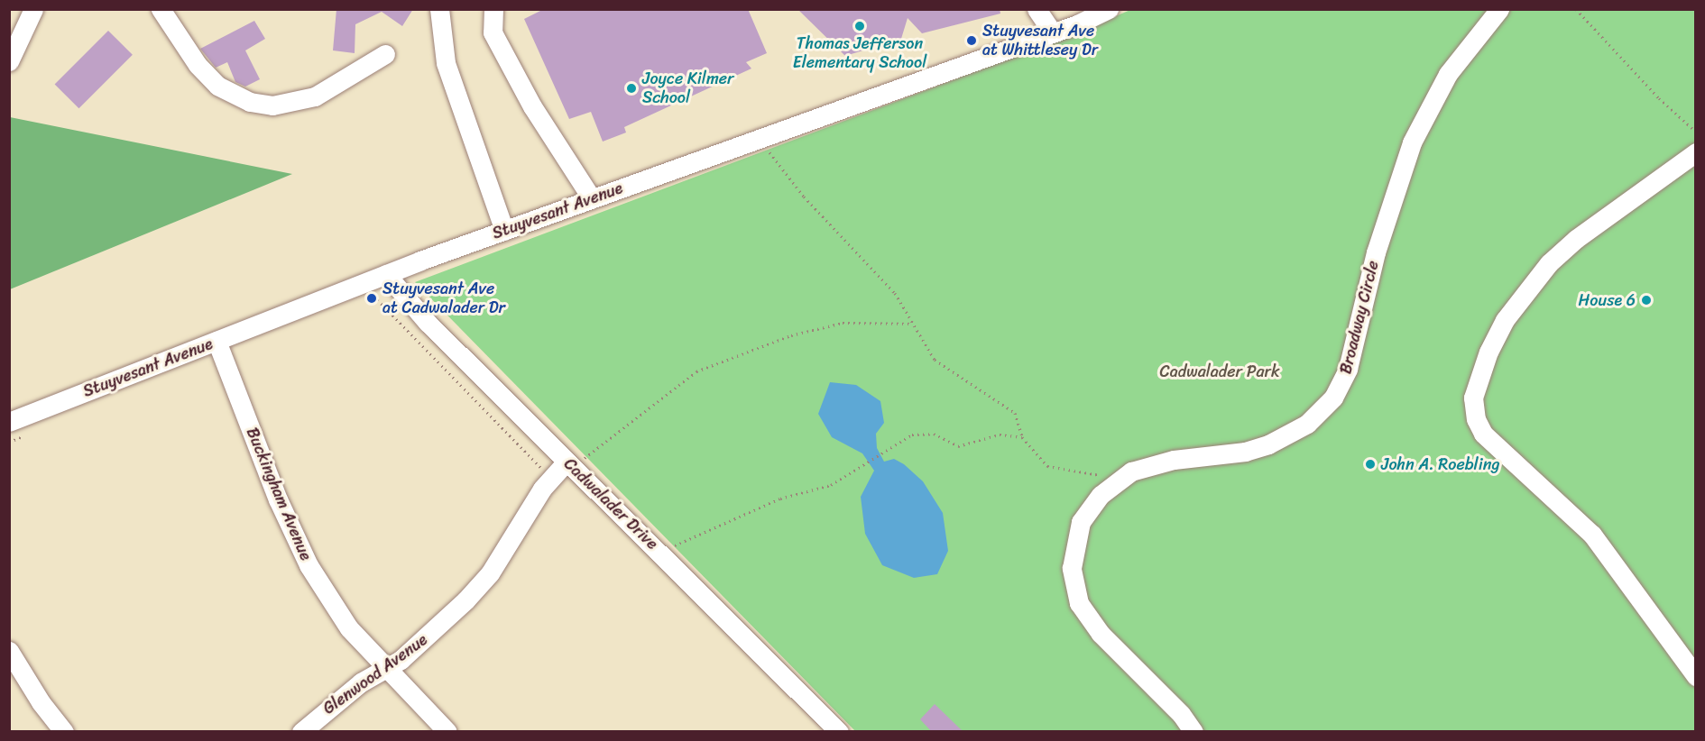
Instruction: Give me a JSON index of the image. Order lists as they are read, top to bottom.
{
  "streets": {
    "street": [
      "Stuyvesant Avenue",
      "Broadway Circle",
      "Buckingham Avenue",
      "Cadwalader Drive",
      "Glenwood Avenue"
    ]
  },
  "crossings": [
    ["Stuyvesant Avenue", "Buckingham Avenue"],
    ["Stuyvesant Avenue", "Cadwalader Drive"],
    ["Buckingham Avenue", "Glenwood Avenue"],
    ["Cadwalader Drive", "Glenwood Avenue"]
  ],
  "parks": ["Cadwalader Park"],
  "places": [
    "Thomas Jefferson Elementary School",
    "Stuyvesant Ave at Whittlesey Dr",
    "Joyce Kilmer School",
    "Stuyvesant Ave at Cadwalader Dr",
    "House 6",
    "John A. Roebling"
  ]
}
